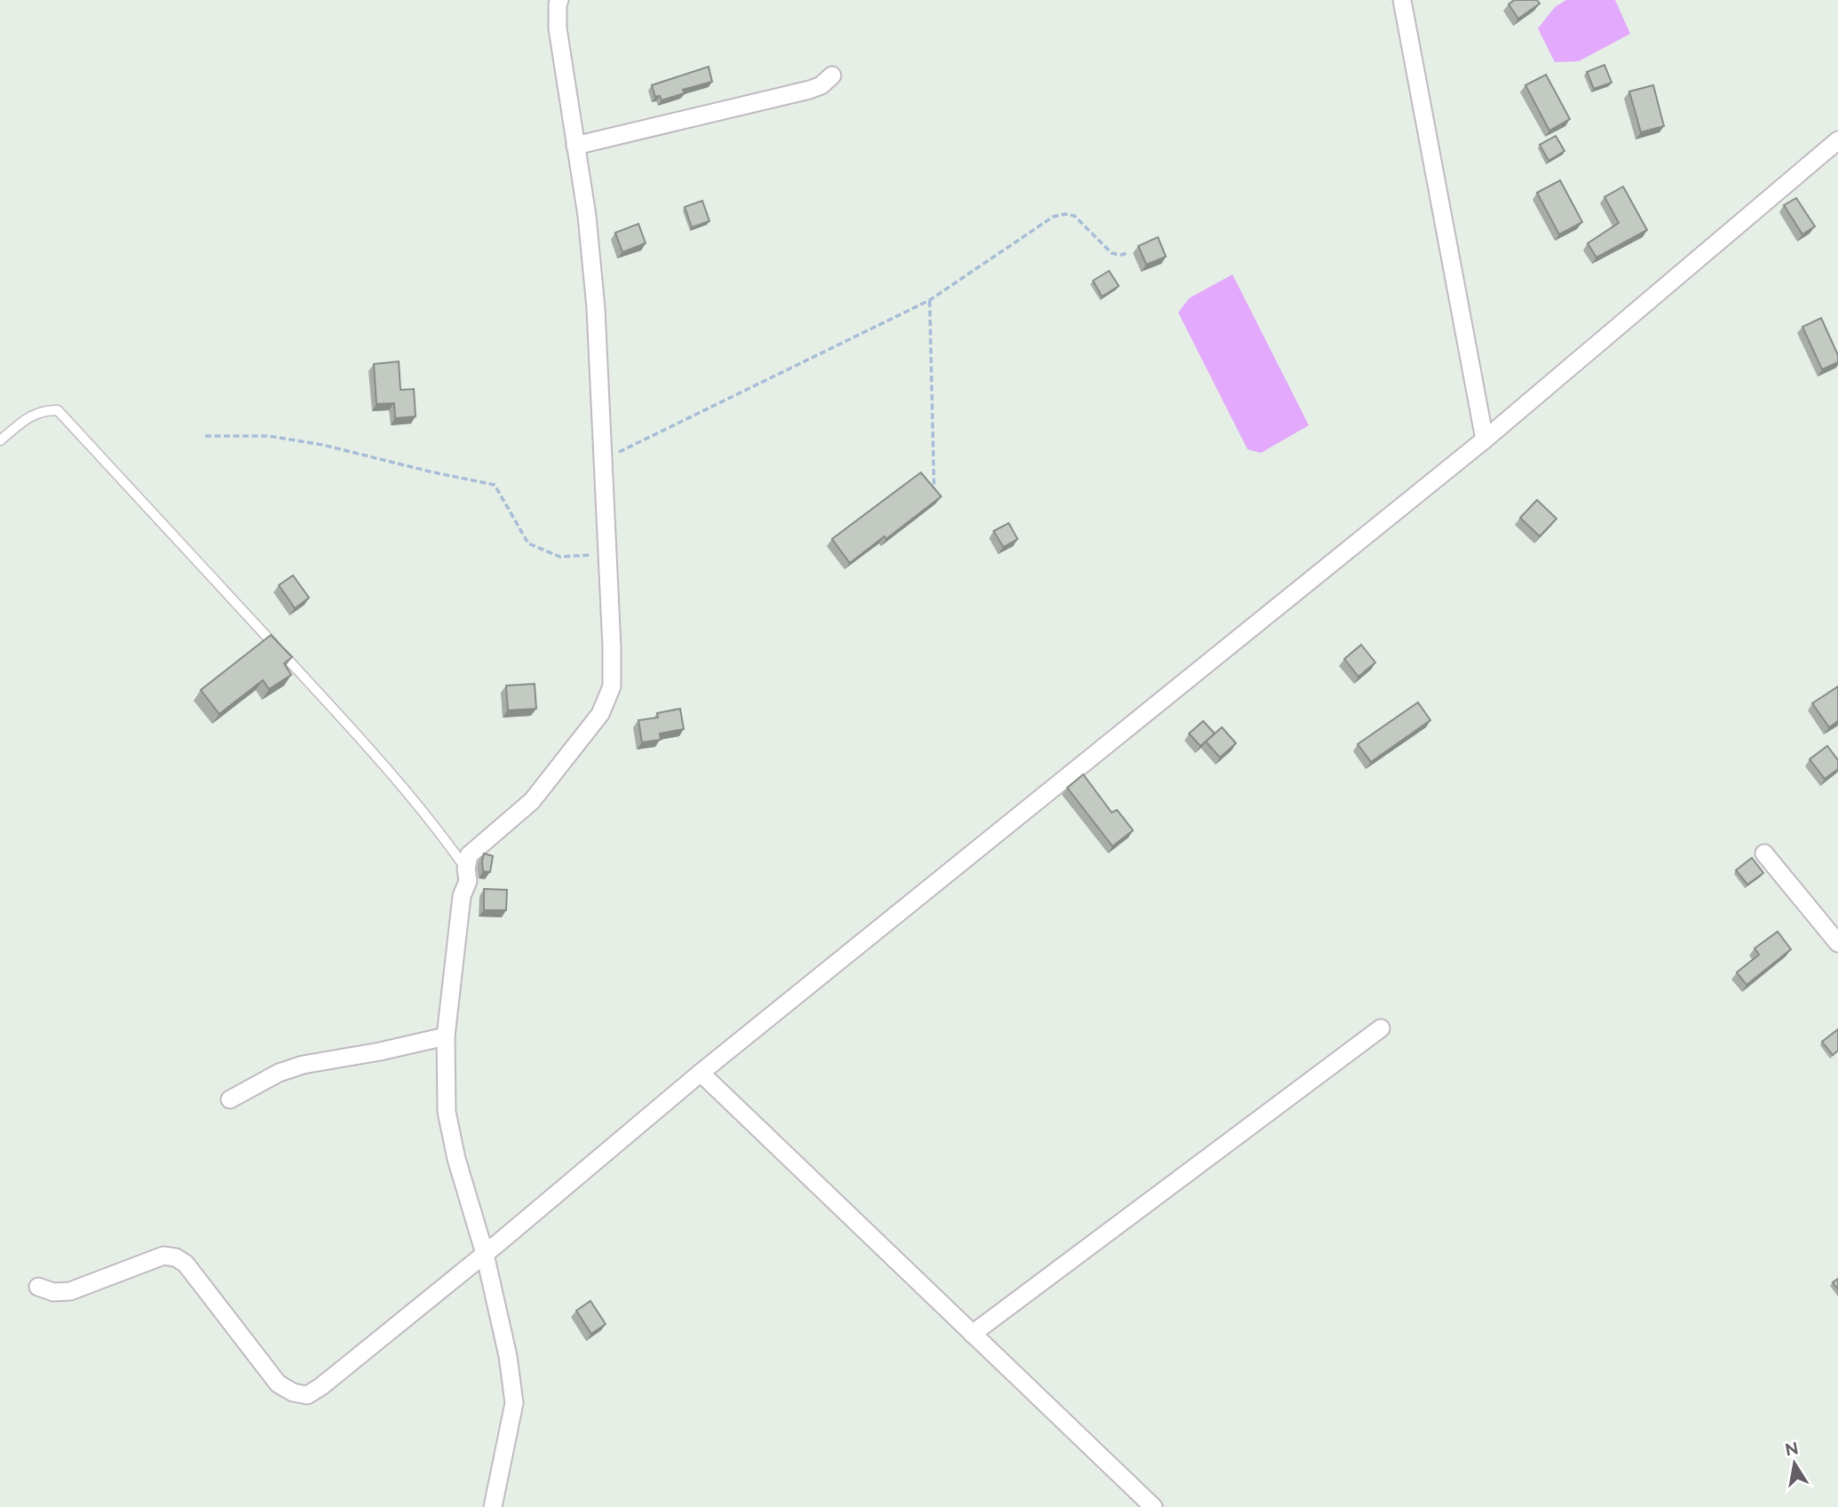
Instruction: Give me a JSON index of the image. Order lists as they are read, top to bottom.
{
  "north": "top"
}
